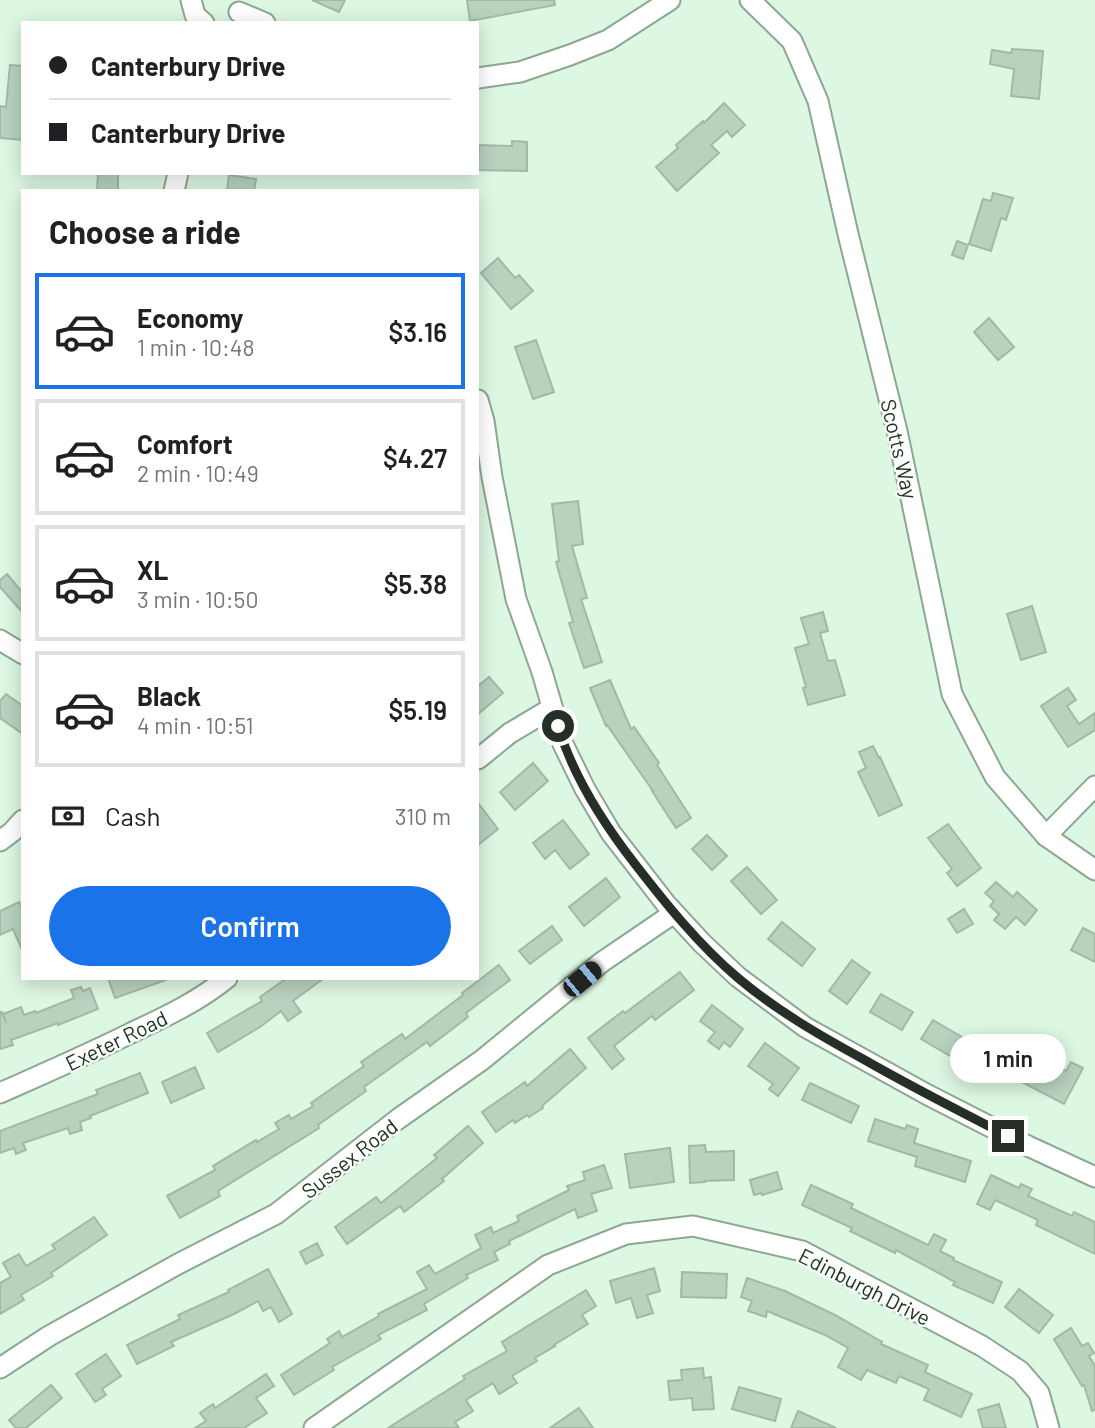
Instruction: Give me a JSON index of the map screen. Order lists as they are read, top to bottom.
{
  "streets": {
    "street": [
      "Scotts Way",
      "Exeter Road",
      "Sussex Road",
      "Edinburgh Drive"
    ]
  },
  "page": {
    "banner": ["Canterbury Drive", "Canterbury Drive"],
    "heading": "Choose a ride",
    "list": [
      {
        "name": "Economy",
        "note": "1 min · 10:48",
        "value": "$3.16"
      },
      {
        "name": "Comfort",
        "note": "2 min · 10:49",
        "value": "$4.27"
      },
      {
        "name": "XL",
        "note": "3 min · 10:50",
        "value": "$5.38"
      },
      {
        "name": "Black",
        "note": "4 min · 10:51",
        "value": "$5.19"
      }
    ],
    "pay": ["Cash", "310 m"],
    "buttons": "Confirm",
    "bubble": "1 min"
  }
}
